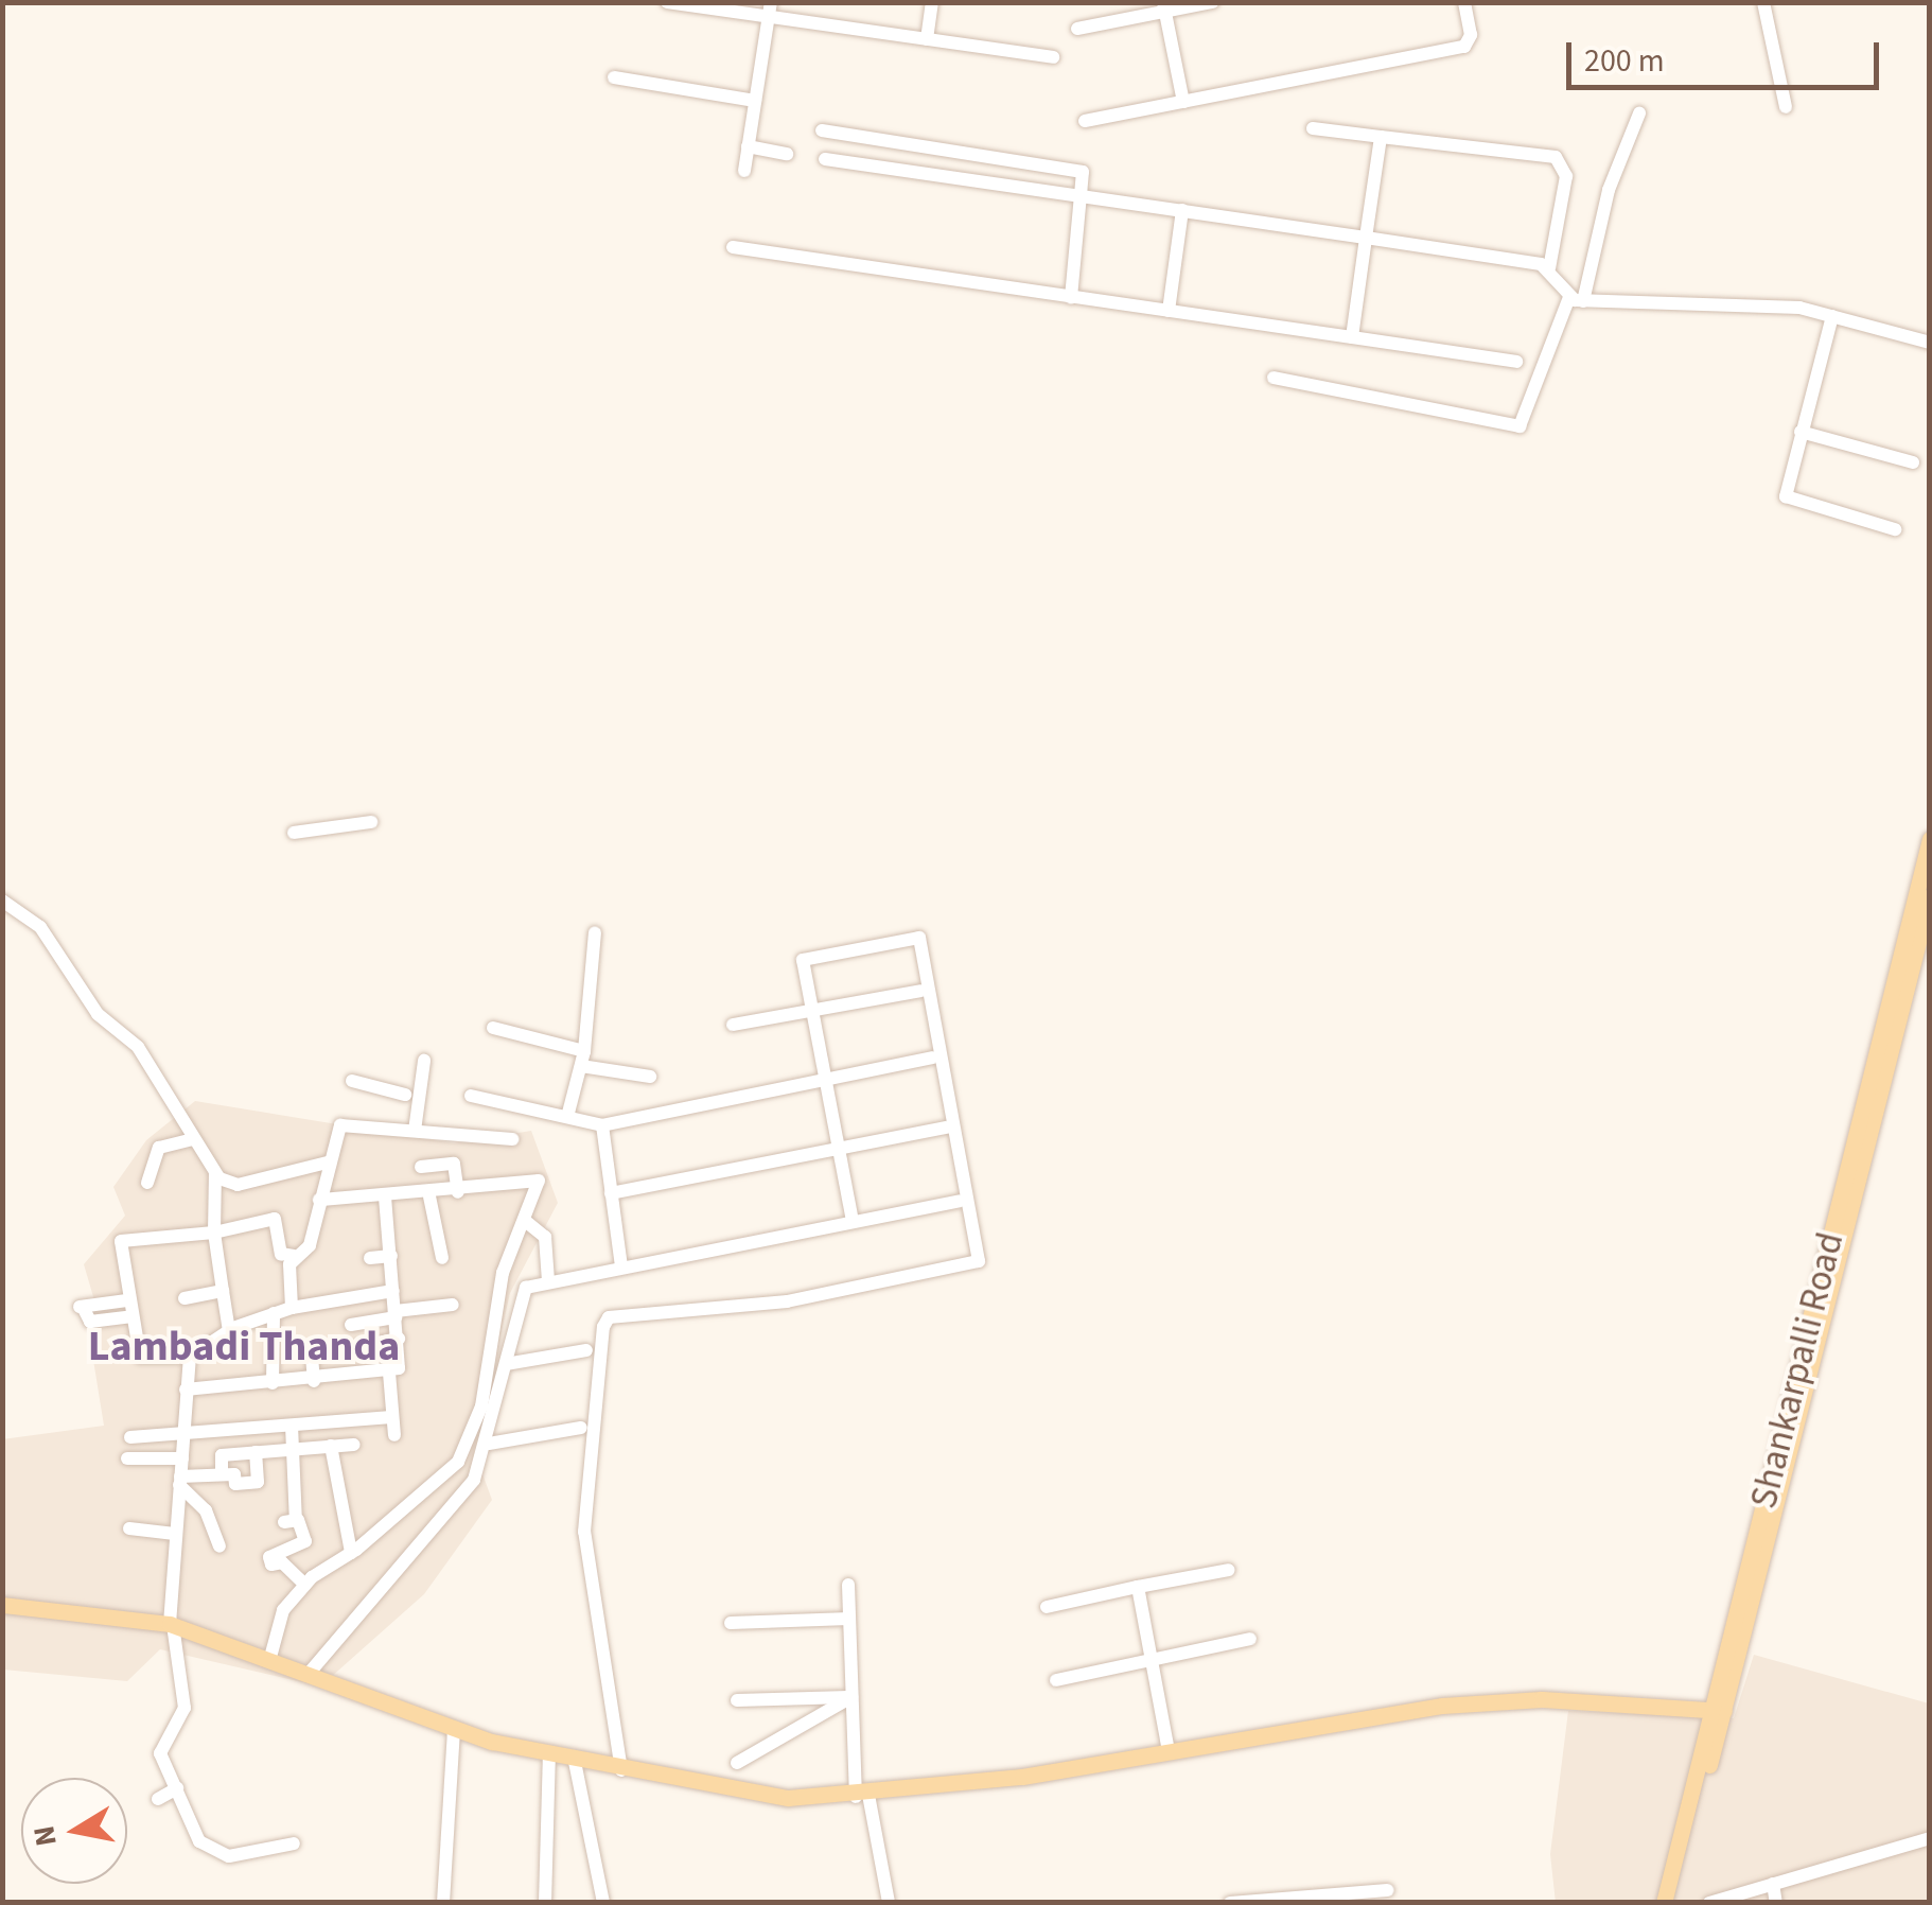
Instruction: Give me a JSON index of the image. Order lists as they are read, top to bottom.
{
  "streets": {
    "main road": ["Shankarpalli Road"]
  },
  "districts": ["Lambadi Thanda"],
  "scale_bar": "200 m",
  "north": "left"
}
